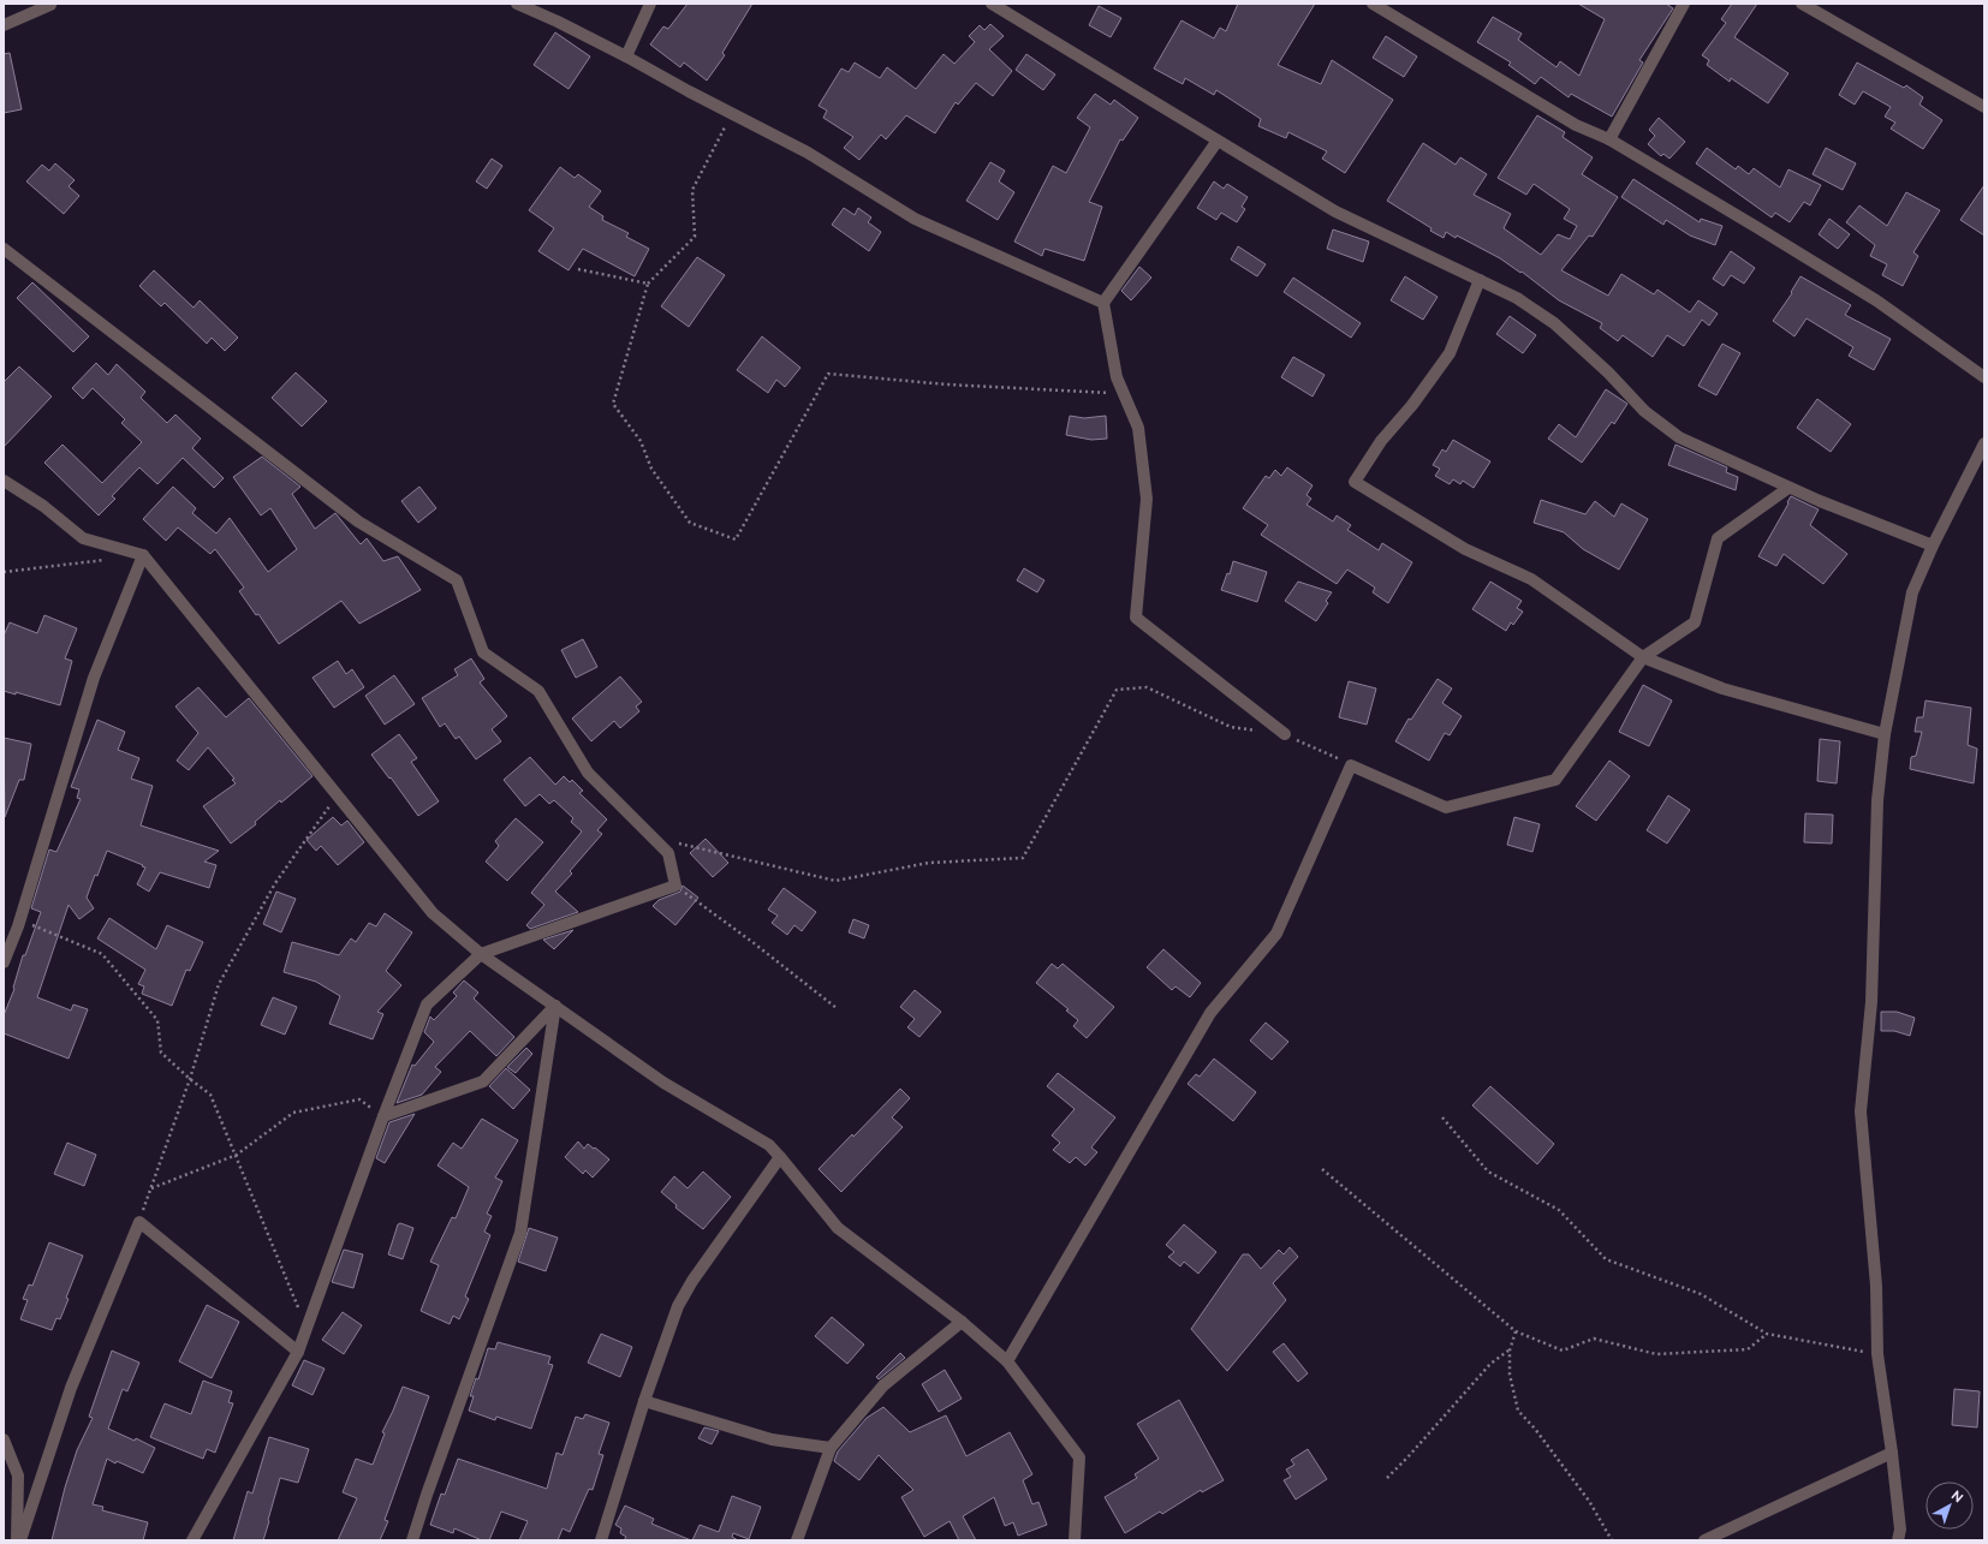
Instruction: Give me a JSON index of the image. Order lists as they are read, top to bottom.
{
  "north": "top right"
}
